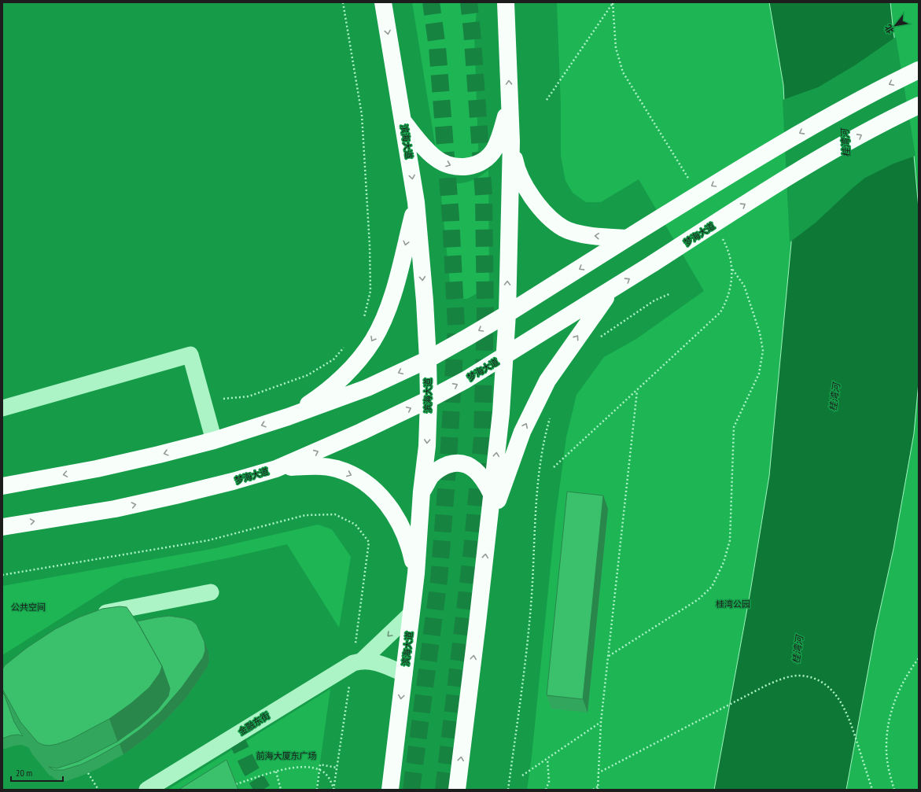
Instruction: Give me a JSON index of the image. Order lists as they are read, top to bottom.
{
  "streets": {
    "main road": ["滨海大道", "梦海大道"],
    "street": ["金融东街"]
  },
  "crossings": [
    ["滨海大道", "梦海大道"],
    ["滨海大道", "金融东街"]
  ],
  "water": ["桂湾河"],
  "parks": ["桂湾公园", "公共空间", "前海大厦东广场"],
  "scale_bar": "20 m",
  "north": "bottom left"
}
